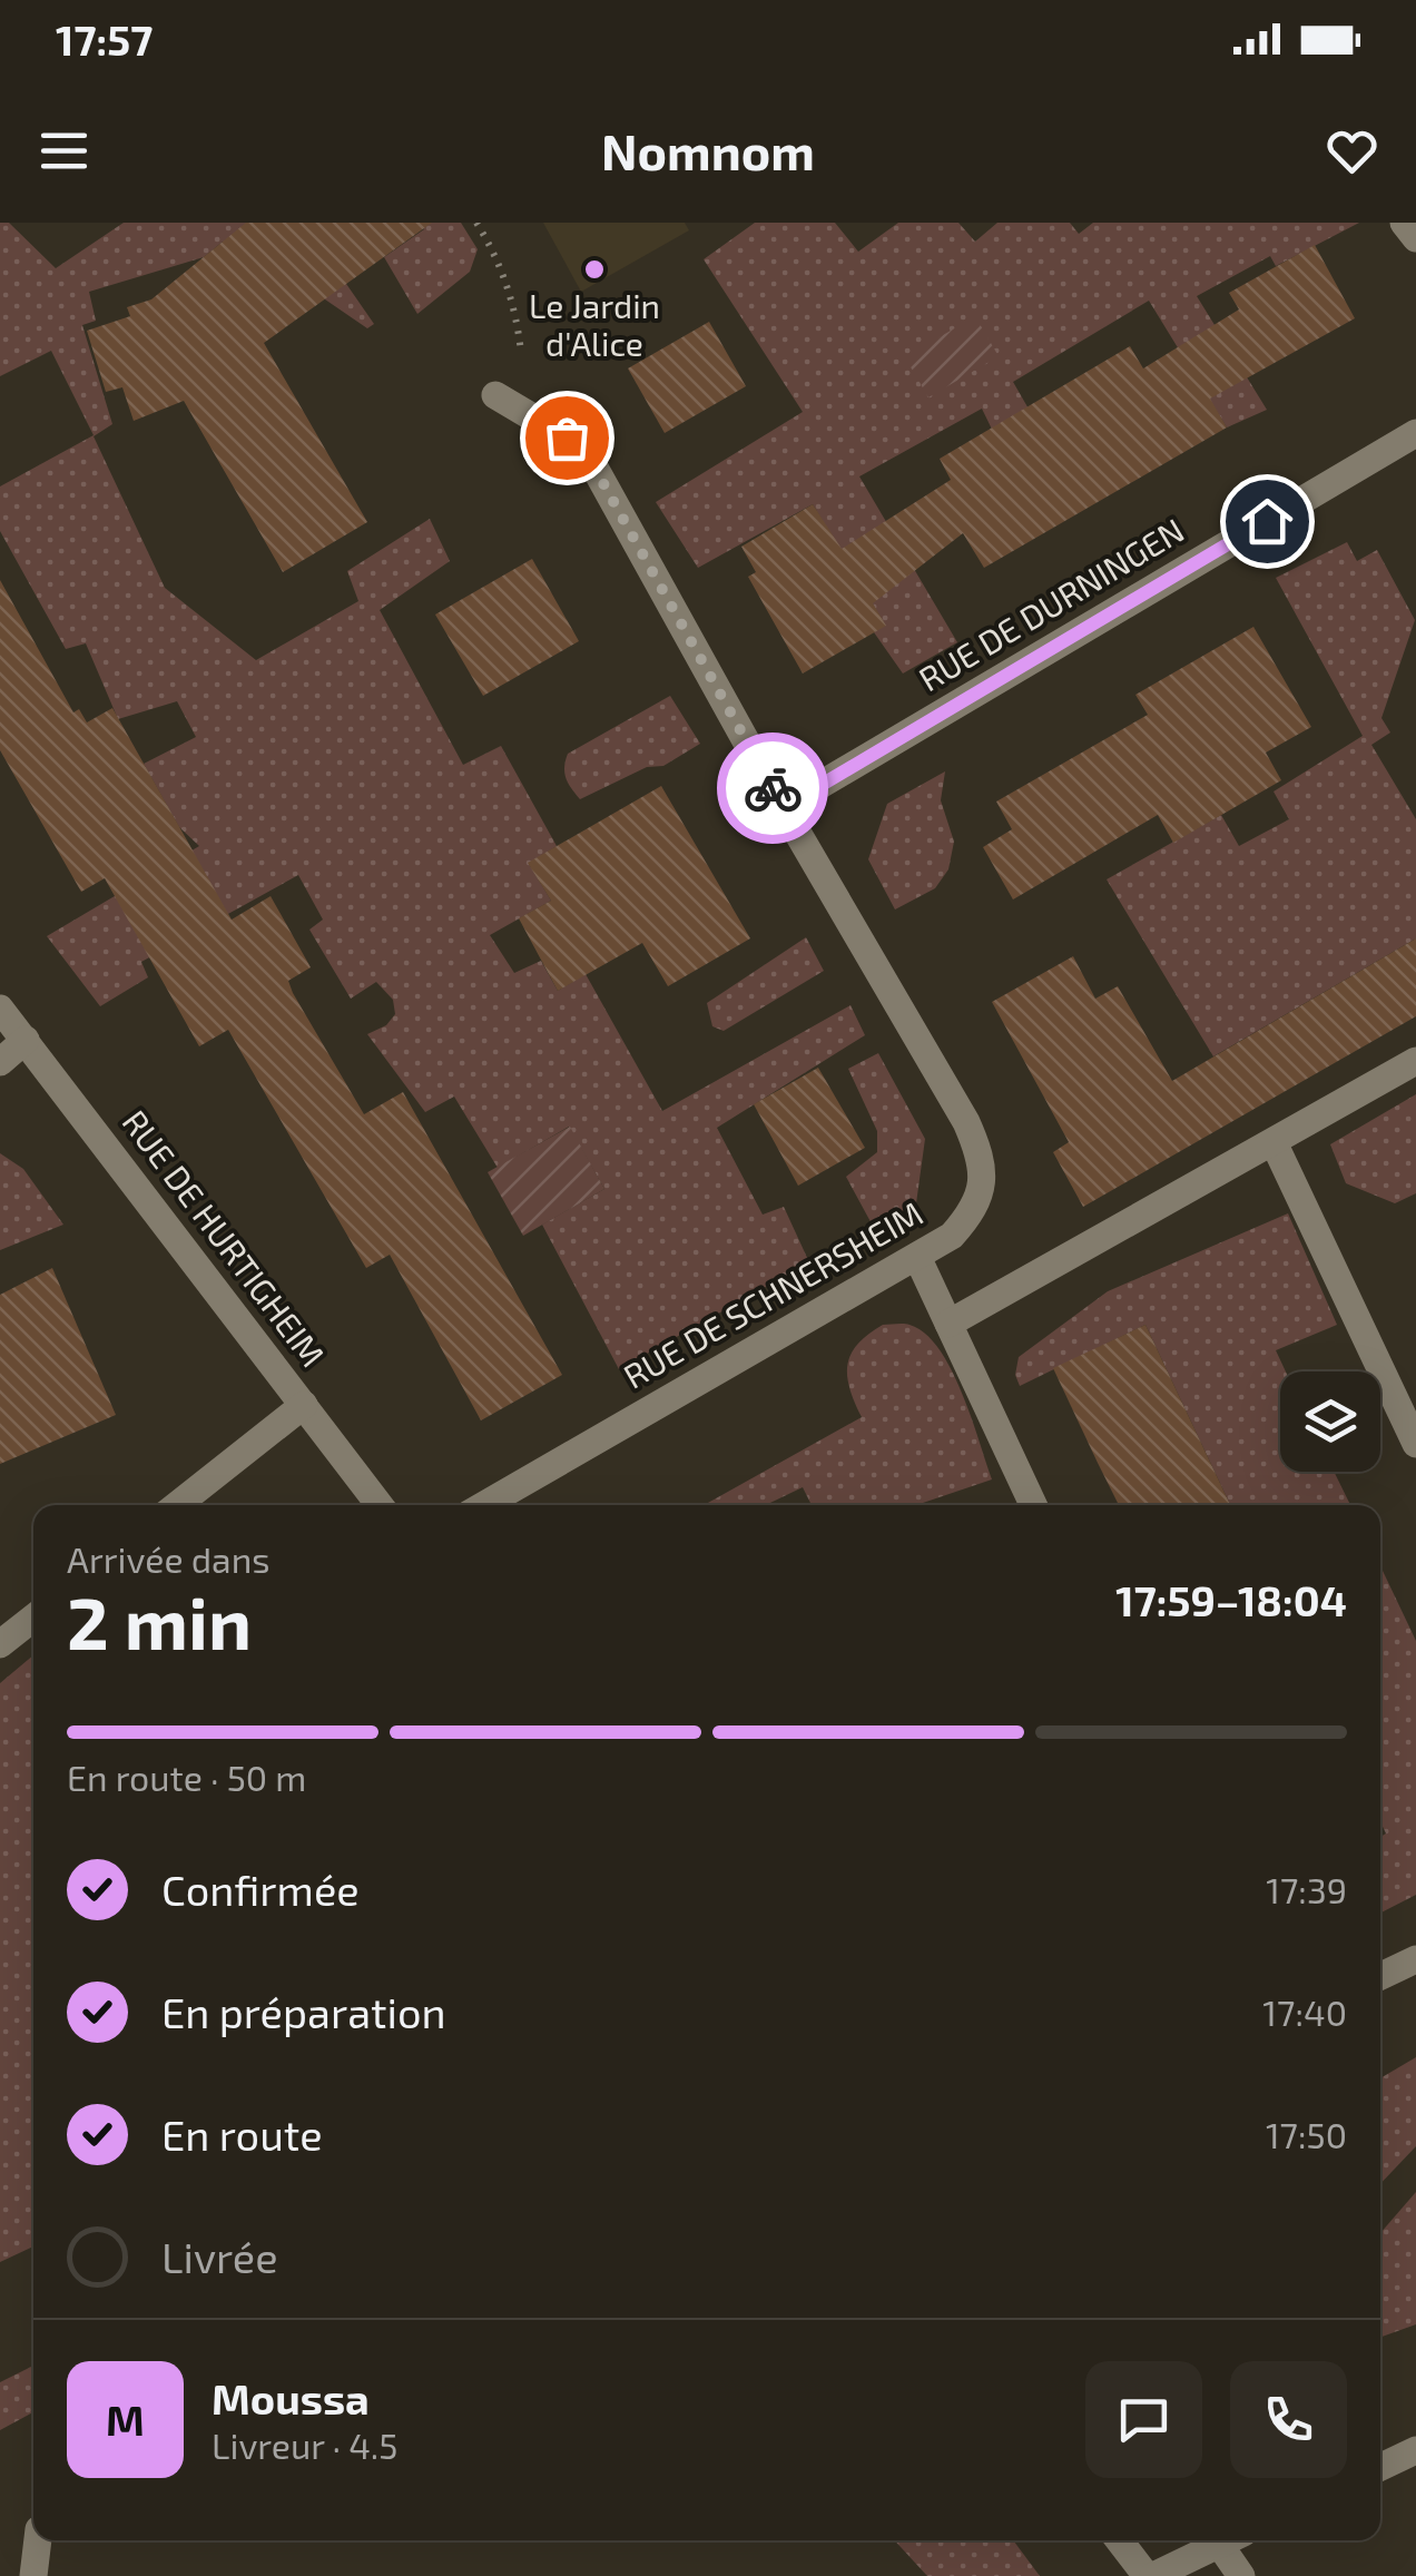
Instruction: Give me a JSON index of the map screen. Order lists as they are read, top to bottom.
{
  "streets": {
    "street": ["RUE DE DURNINGEN", "RUE DE HURTIGHEIM", "RUE DE SCHNERSHEIM"]
  },
  "crossings": [
    ["RUE DE DURNINGEN", "RUE DE SCHNERSHEIM"]
  ],
  "places": ["Le Jardin d'Alice"],
  "page": {
    "status": "17:57",
    "header": "Nomnom",
    "heading": ["2 min", "Arrivée dans", "17:59–18:04"],
    "panel": ["Moussa", "Livreur · 4.5"],
    "bar": "En route · 50 m",
    "list": [
      ["Confirmée", "17:39"],
      ["En préparation", "17:40"],
      ["En route", "17:50"],
      "Livrée"
    ],
    "round": "M"
  }
}
